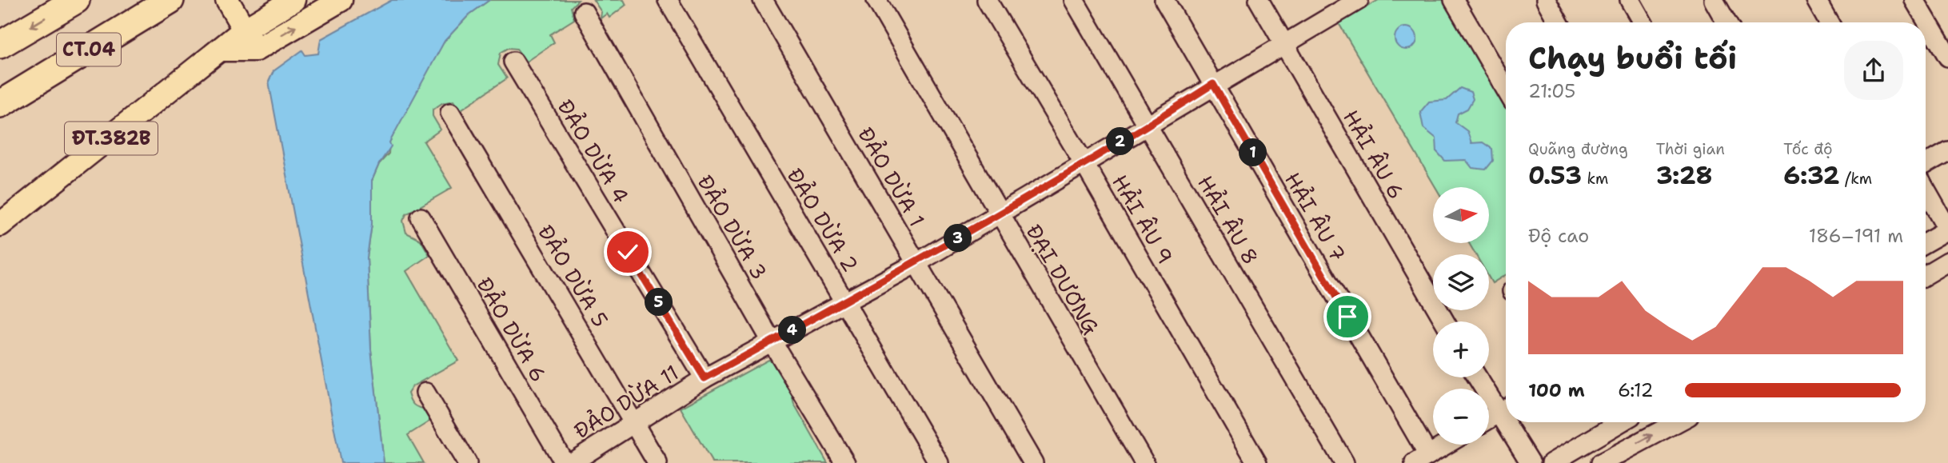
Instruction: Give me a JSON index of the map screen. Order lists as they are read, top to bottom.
{
  "streets": {
    "highway": ["CT.04"],
    "main road": ["ĐT.382B"],
    "street": [
      "ĐẢO DỪA 4",
      "HẢI ÂU 6",
      "ĐẢO DỪA 1",
      "HẢI ÂU 7",
      "HẢI ÂU 9",
      "ĐẢO DỪA 2",
      "HẢI ÂU 8",
      "ĐẢO DỪA 3",
      "ĐẢO DỪA 5",
      "ĐẠI DƯƠNG",
      "ĐẢO DỪA 6",
      "ĐẢO DỪA 11"
    ]
  },
  "crossings": [
    ["ĐẢO DỪA 4", "ĐẢO DỪA 11"],
    ["HẢI ÂU 6", "ĐẢO DỪA 11"],
    ["ĐẢO DỪA 1", "ĐẢO DỪA 11"],
    ["HẢI ÂU 7", "ĐẢO DỪA 11"],
    ["HẢI ÂU 9", "ĐẢO DỪA 11"],
    ["ĐẢO DỪA 2", "ĐẢO DỪA 11"],
    ["HẢI ÂU 8", "ĐẢO DỪA 11"],
    ["ĐẢO DỪA 3", "ĐẢO DỪA 11"],
    ["ĐẢO DỪA 5", "ĐẢO DỪA 11"],
    ["ĐẠI DƯƠNG", "ĐẢO DỪA 11"]
  ],
  "north": "right",
  "page": {
    "heading": ["Chạy buổi tối", "21:05"],
    "stats": [
      ["Quãng đường", "0.53 km"],
      ["Thời gian", "3:28"],
      ["Tốc độ", "6:32 /km"]
    ],
    "pins": [
      "2",
      "1",
      "3",
      "5",
      "4"
    ],
    "map_buttons": ["+", "−"],
    "chart": ["Độ cao", "186–191 m"],
    "list": [
      {
        "name": "100 m",
        "note": "6:12"
      }
    ]
  }
}
